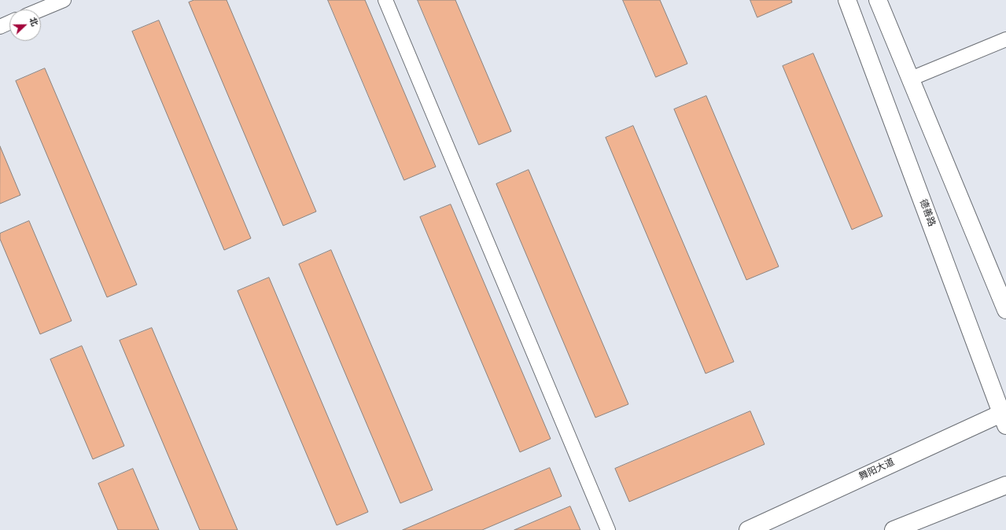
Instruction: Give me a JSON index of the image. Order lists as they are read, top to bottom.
{
  "streets": {
    "street": ["德善路", "舞阳大道"]
  },
  "crossings": [
    ["德善路", "舞阳大道"]
  ],
  "north": "right"
}
